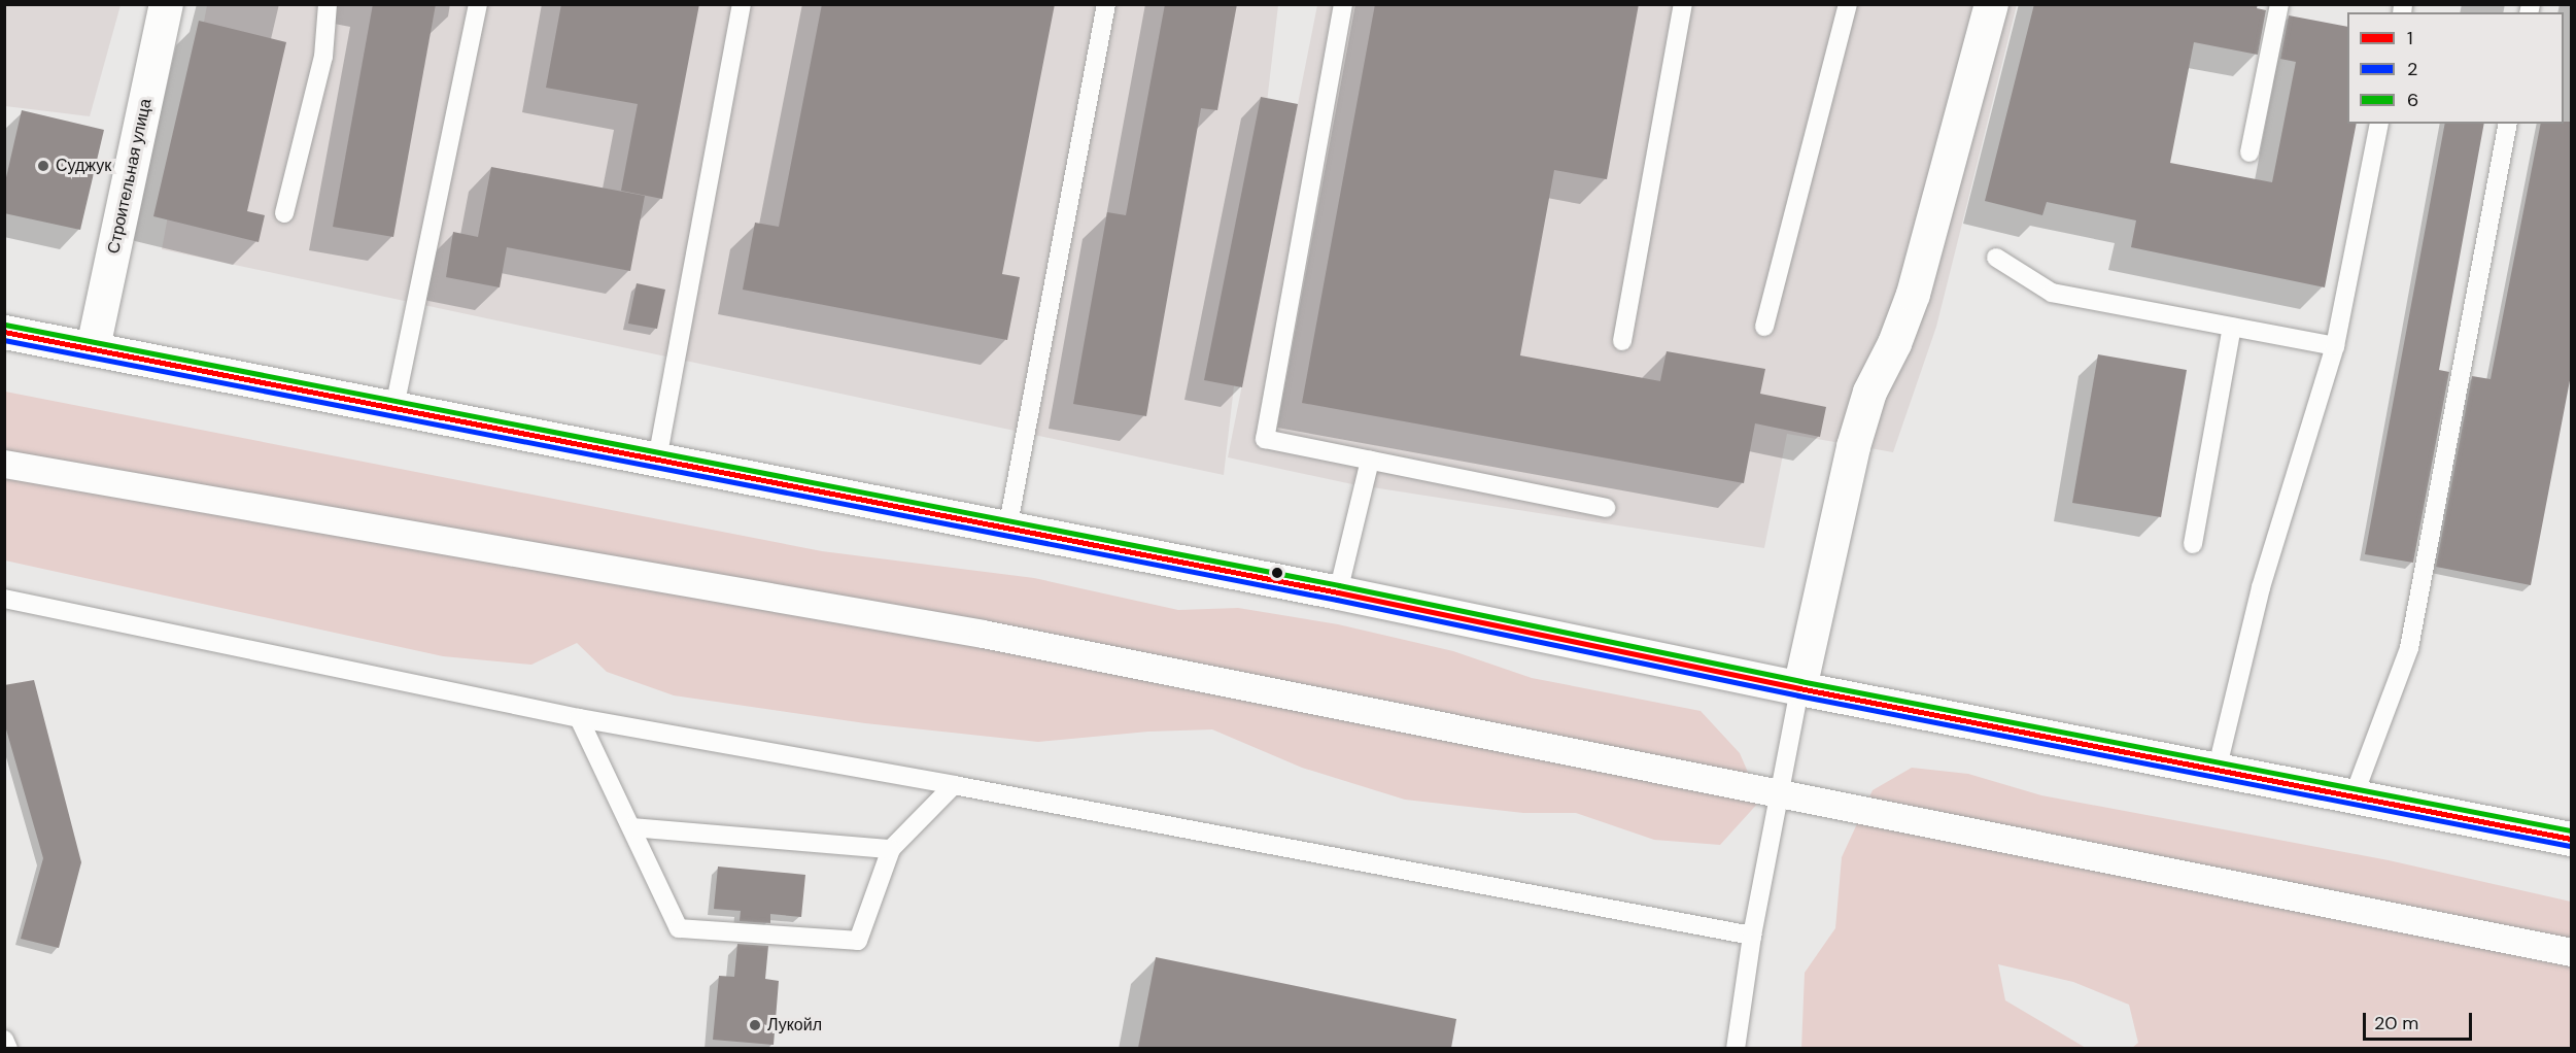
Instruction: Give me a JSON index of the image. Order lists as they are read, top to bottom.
{
  "streets": {
    "main road": ["Строительная улица"]
  },
  "places": ["Суджук", "Лукойл"],
  "lines": ["transit line 6", "transit line 1", "transit line 2"],
  "legend": ["1", "2", "6"],
  "scale_bar": "20 m"
}
